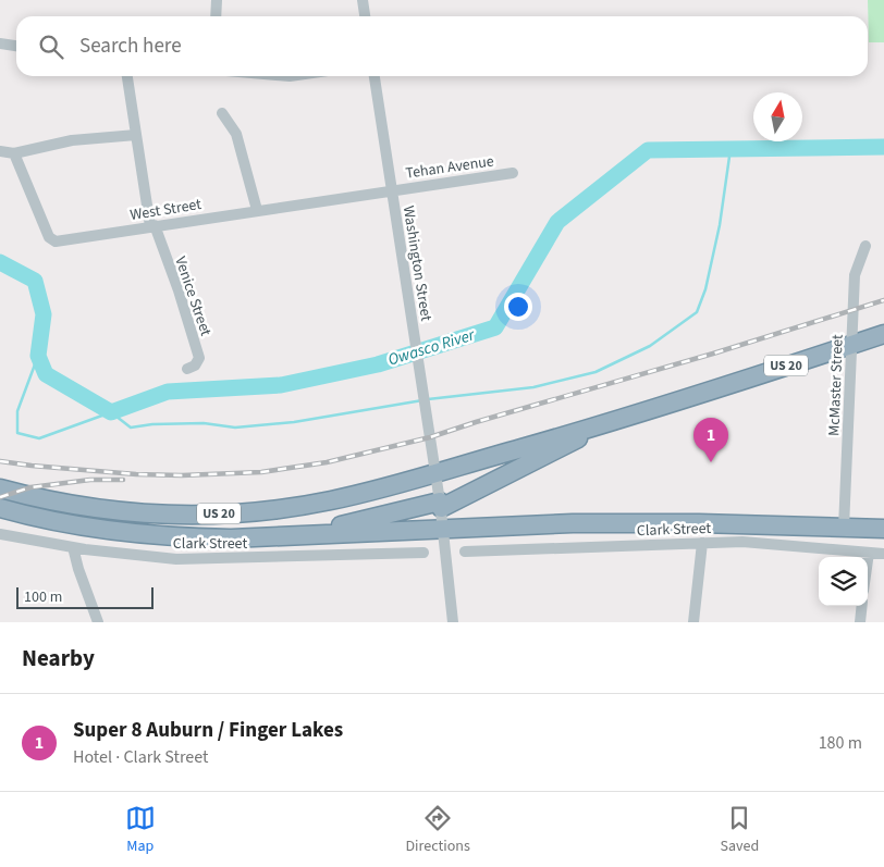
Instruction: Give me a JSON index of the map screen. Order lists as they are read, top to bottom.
{
  "streets": {
    "highway": ["US 20"],
    "street": [
      "Tehan Avenue",
      "West Street",
      "Washington Street",
      "Venice Street",
      "McMaster Street",
      "Clark Street"
    ]
  },
  "crossings": [
    ["Tehan Avenue", "West Street"],
    ["Tehan Avenue", "Washington Street"],
    ["West Street", "Washington Street"],
    ["West Street", "Venice Street"],
    ["Washington Street", "US 20"],
    ["US 20", "McMaster Street"]
  ],
  "water": ["Owasco River"],
  "scale_bar": "100 m",
  "north": "top",
  "page": {
    "search": "Search here",
    "pins": "1",
    "scale": "100 m",
    "heading": "Nearby",
    "list": [
      {
        "mark": "1",
        "name": "Super 8 Auburn / Finger Lakes",
        "note": "Hotel · Clark Street",
        "value": "180 m"
      }
    ],
    "nav": ["Map", "Directions", "Saved"]
  }
}
